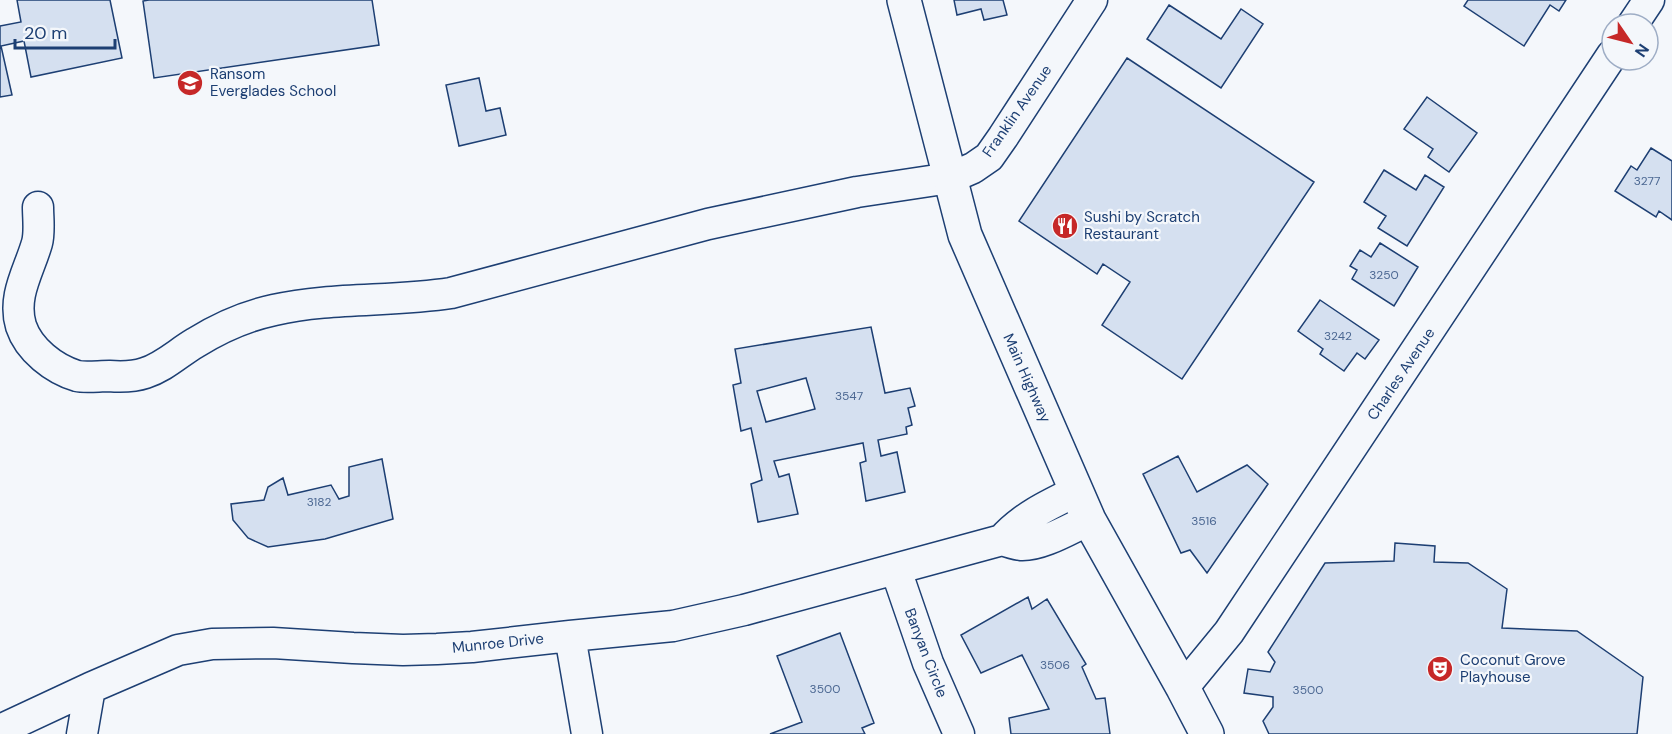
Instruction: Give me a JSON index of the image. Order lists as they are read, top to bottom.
{
  "streets": {
    "main road": ["Main Highway"],
    "street": [
      "Franklin Avenue",
      "Charles Avenue",
      "Munroe Drive",
      "Banyan Circle"
    ]
  },
  "crossings": [
    ["Franklin Avenue", "Main Highway"],
    ["Charles Avenue", "Main Highway"],
    ["Main Highway", "Munroe Drive"],
    ["Munroe Drive", "Banyan Circle"]
  ],
  "places": {
    "school or university": ["Ransom Everglades School"],
    "restaurant": ["Sushi by Scratch Restaurant"],
    "theatre": ["Coconut Grove Playhouse"]
  },
  "house_numbers": [
    "3277",
    "3250",
    "3242",
    "3547",
    "3182",
    "3516",
    "3506",
    "3500",
    "3500"
  ],
  "scale_bar": "20 m",
  "north": "bottom right"
}
